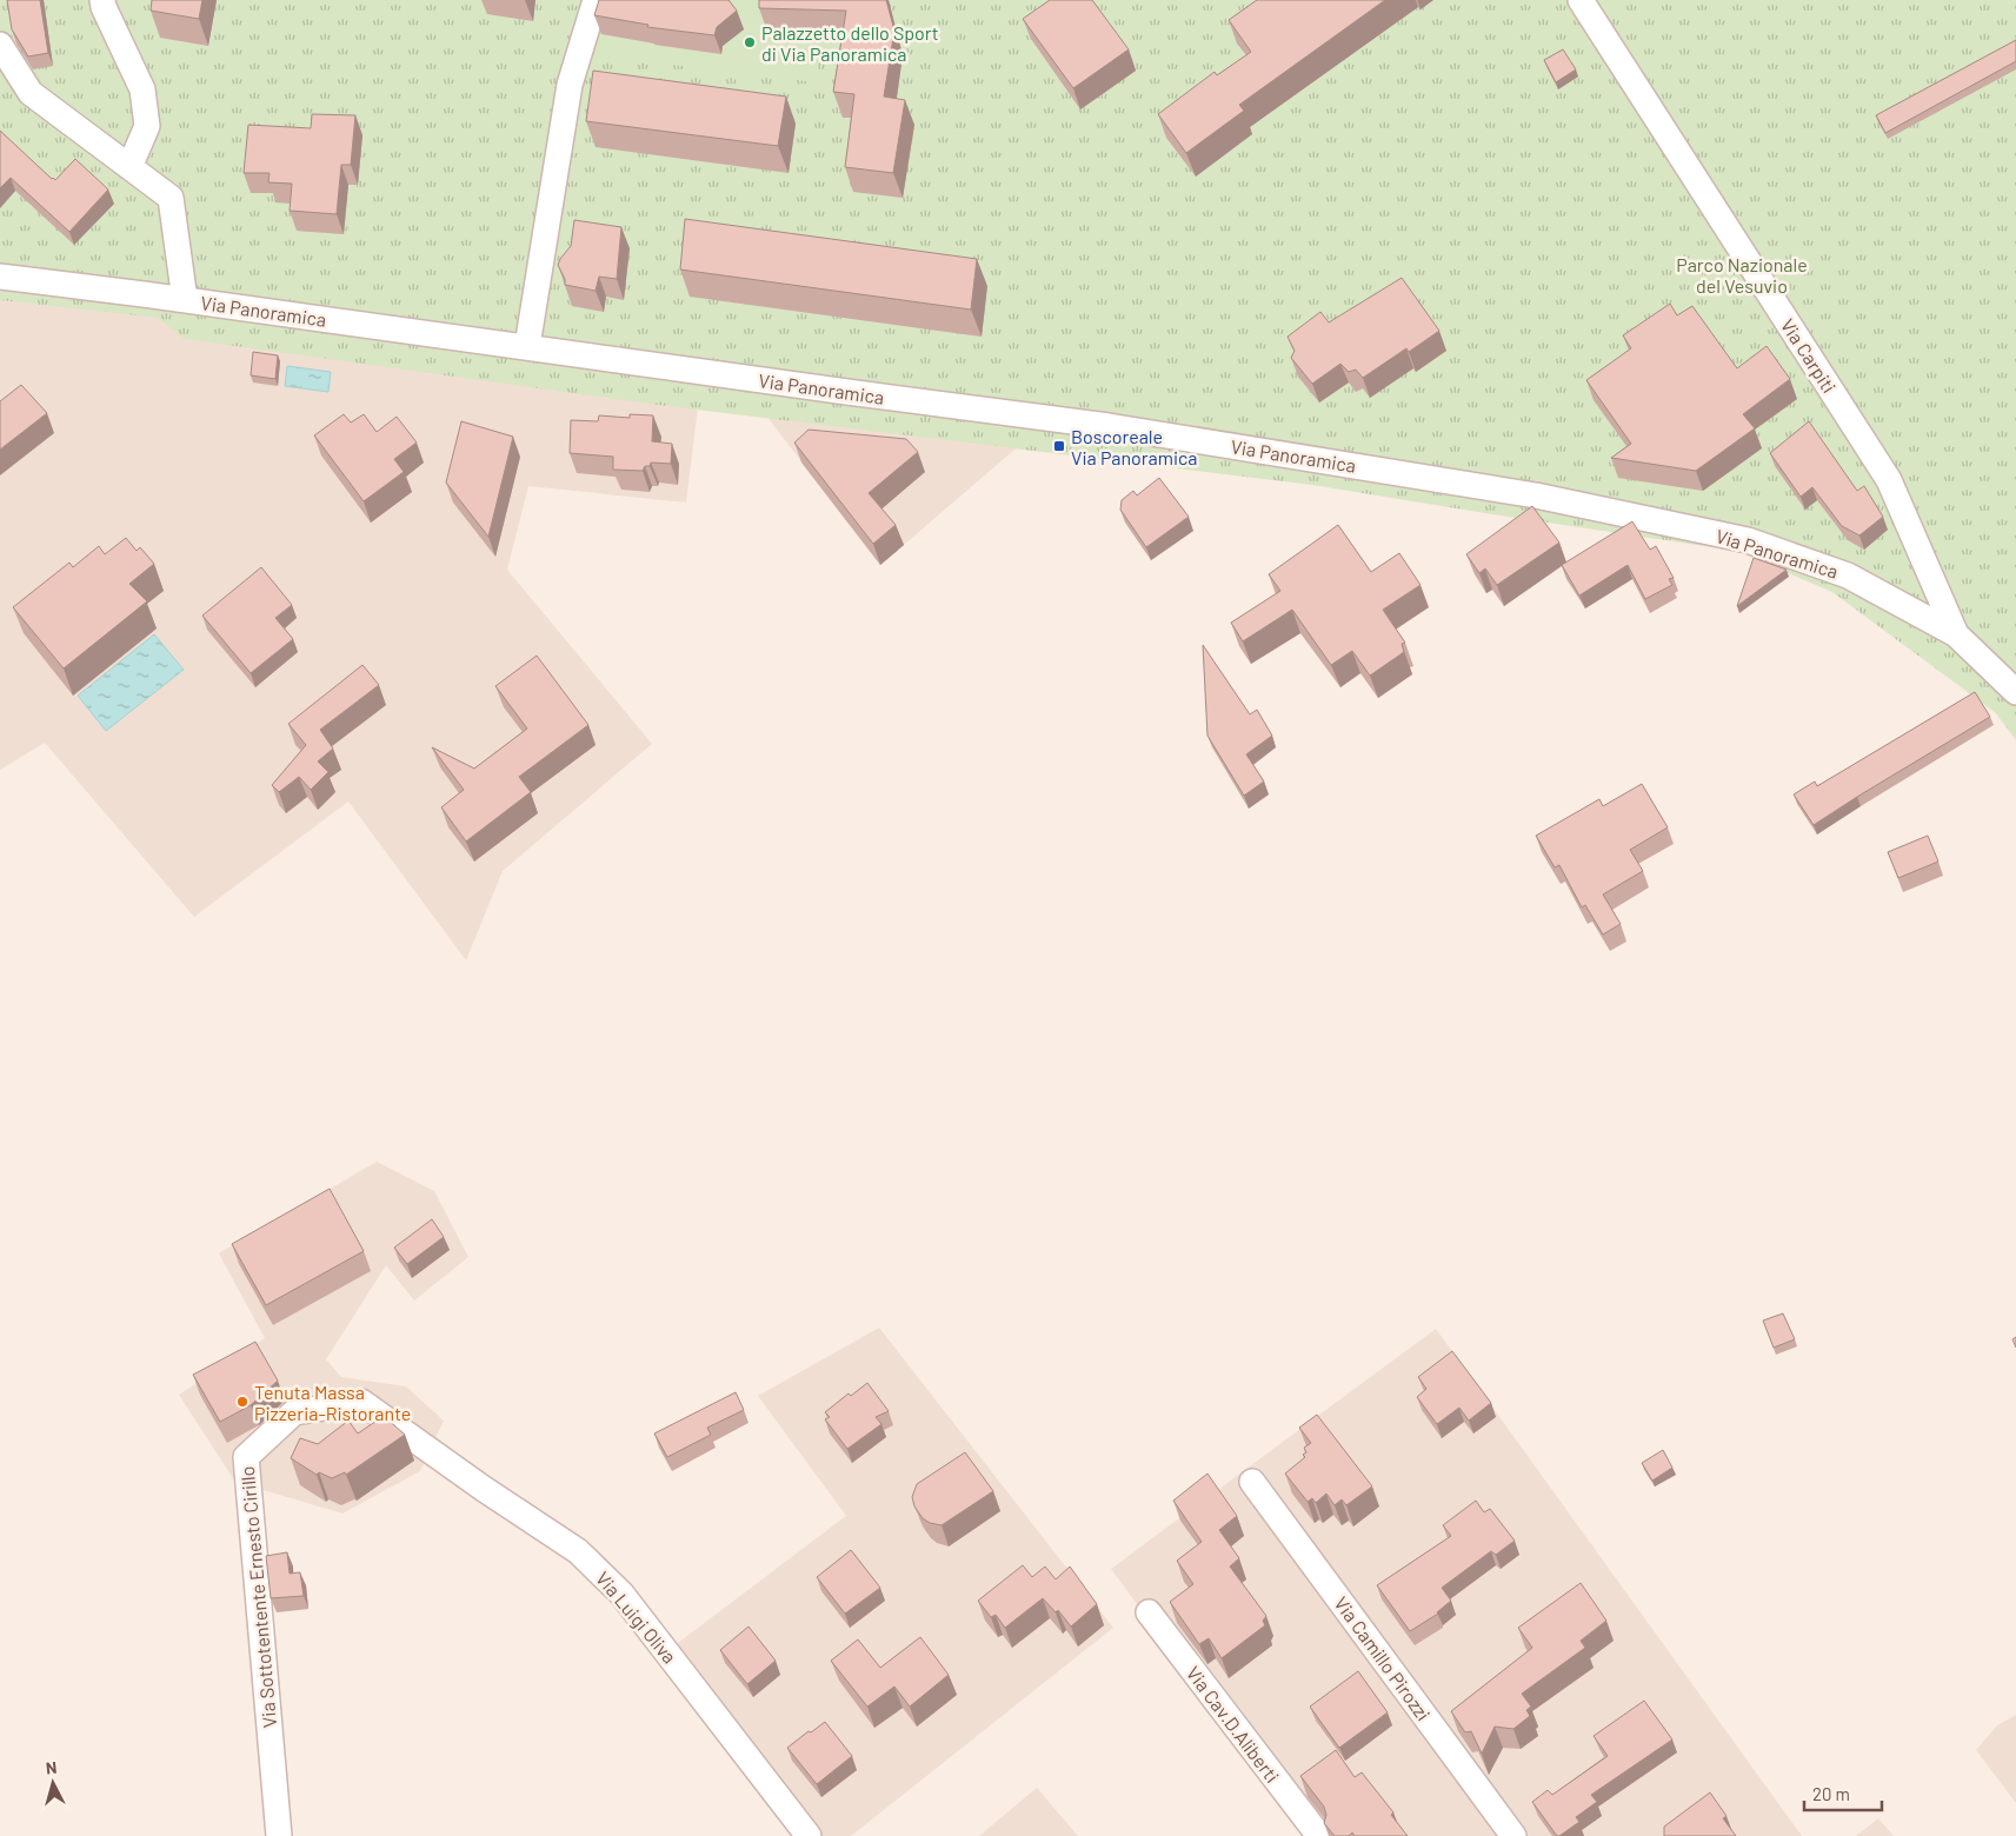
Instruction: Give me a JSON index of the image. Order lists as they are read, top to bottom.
{
  "streets": {
    "street": [
      "Via Panoramica",
      "Via Carpiti",
      "Via Sottotentente Ernesto Cirillo",
      "Via Luigi Oliva",
      "Via Camillo Pirozzi",
      "Via Cav.D.Aliberti"
    ]
  },
  "crossings": [
    ["Via Panoramica", "Via Carpiti"],
    ["Via Sottotentente Ernesto Cirillo", "Via Luigi Oliva"]
  ],
  "parks": ["Parco Nazionale del Vesuvio"],
  "places": {
    "other": ["Palazzetto dello Sport di Via Panoramica", "Tenuta Massa Pizzeria-Ristorante"],
    "transit": ["Boscoreale Via Panoramica"]
  },
  "scale_bar": "20 m",
  "north": "top"
}
